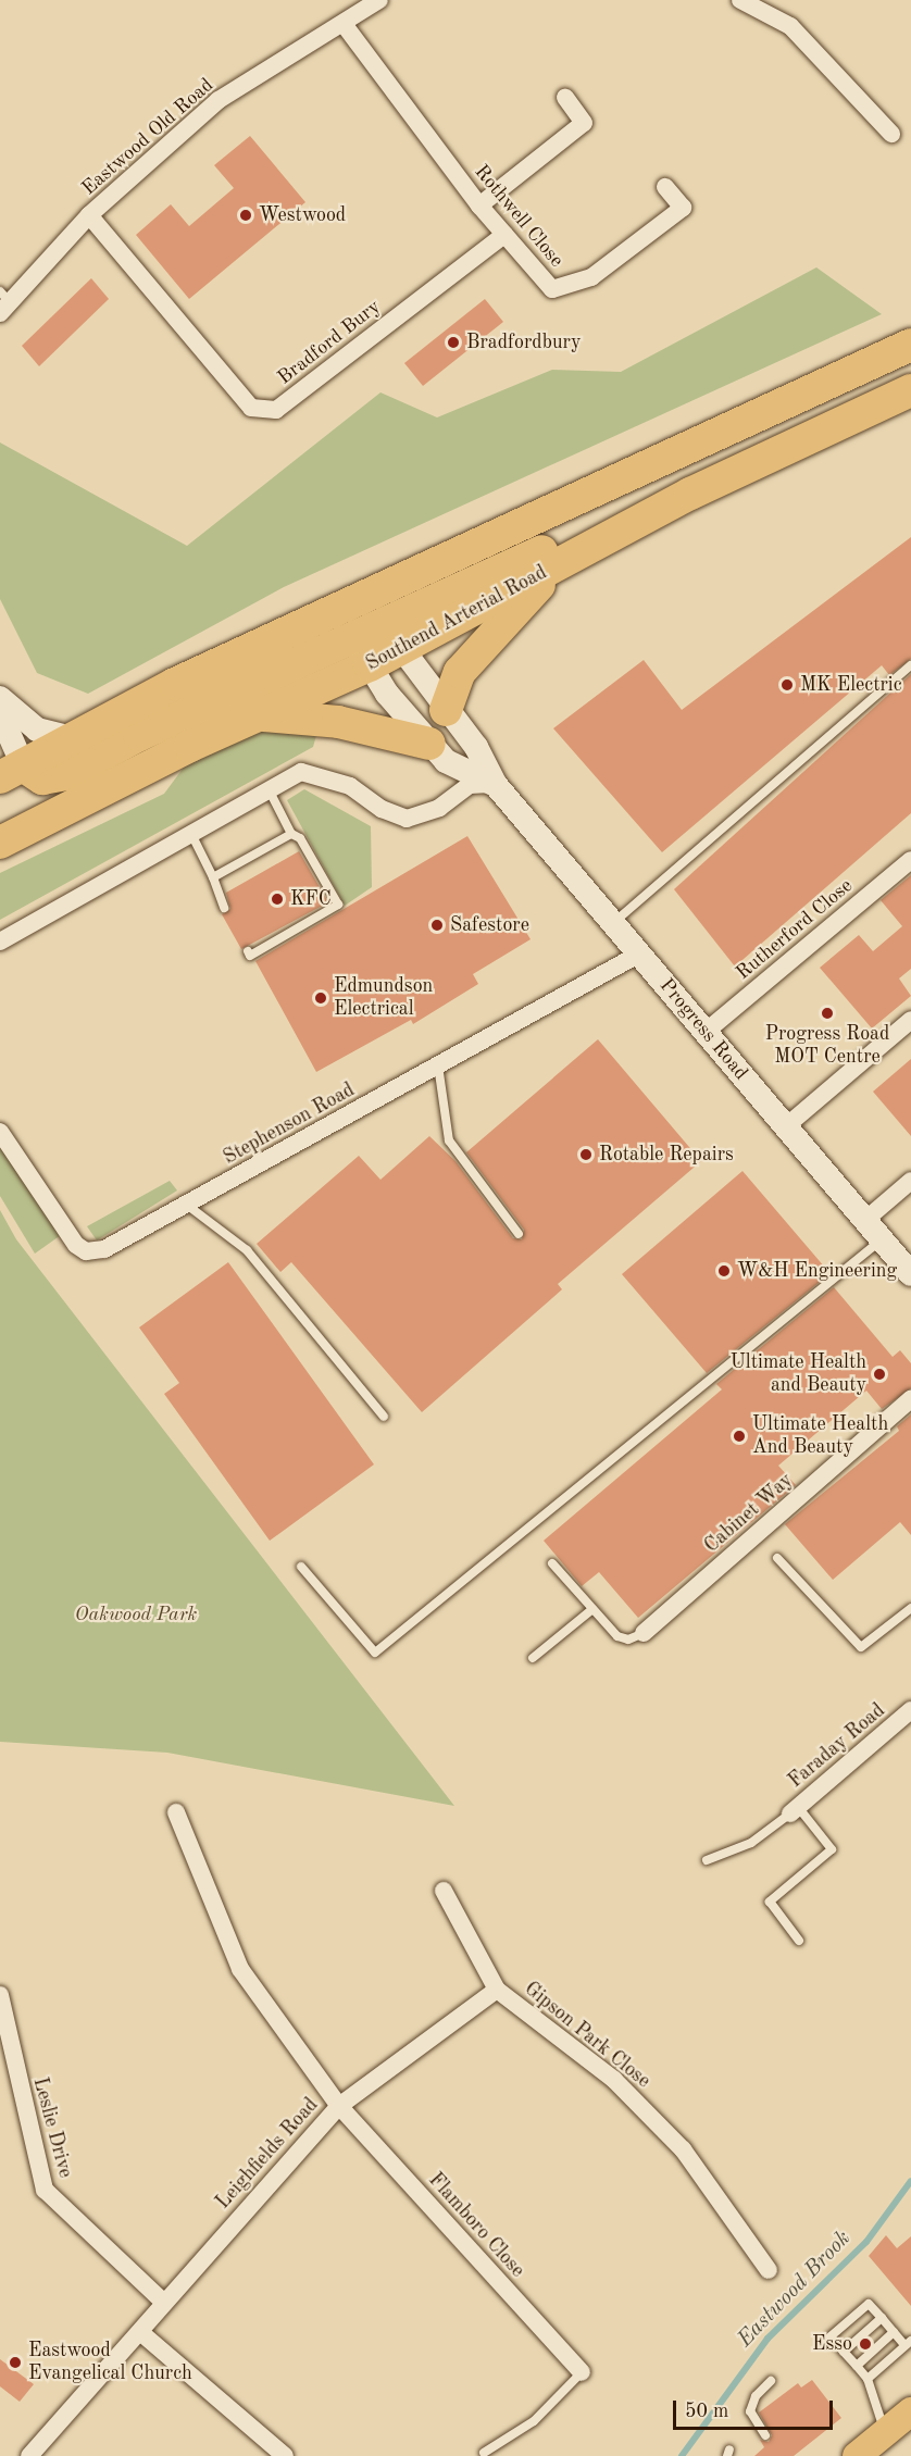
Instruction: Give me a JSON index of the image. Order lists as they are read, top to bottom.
{
  "streets": {
    "highway": ["Southend Arterial Road"],
    "street": [
      "Eastwood Old Road",
      "Rothwell Close",
      "Bradford Bury",
      "Rutherford Close",
      "Progress Road",
      "Stephenson Road",
      "Cabinet Way",
      "Faraday Road",
      "Gipson Park Close",
      "Leslie Drive",
      "Leighfields Road",
      "Flamboro Close"
    ]
  },
  "crossings": [
    ["Eastwood Old Road", "Rothwell Close"],
    ["Eastwood Old Road", "Bradford Bury"],
    ["Rothwell Close", "Bradford Bury"],
    ["Southend Arterial Road", "Progress Road"],
    ["Rutherford Close", "Progress Road"],
    ["Progress Road", "Stephenson Road"],
    ["Gipson Park Close", "Leighfields Road"],
    ["Gipson Park Close", "Flamboro Close"],
    ["Leslie Drive", "Leighfields Road"],
    ["Leighfields Road", "Flamboro Close"]
  ],
  "water": ["Eastwood Brook"],
  "parks": ["Oakwood Park"],
  "places": [
    "Westwood",
    "Bradfordbury",
    "MK Electric",
    "KFC",
    "Safestore",
    "Edmundson Electrical",
    "Progress Road MOT Centre",
    "Rotable Repairs",
    "W&H Engineering",
    "Ultimate Health and Beauty",
    "Ultimate Health And Beauty",
    "Esso",
    "Eastwood Evangelical Church"
  ],
  "scale_bar": "50 m"
}
